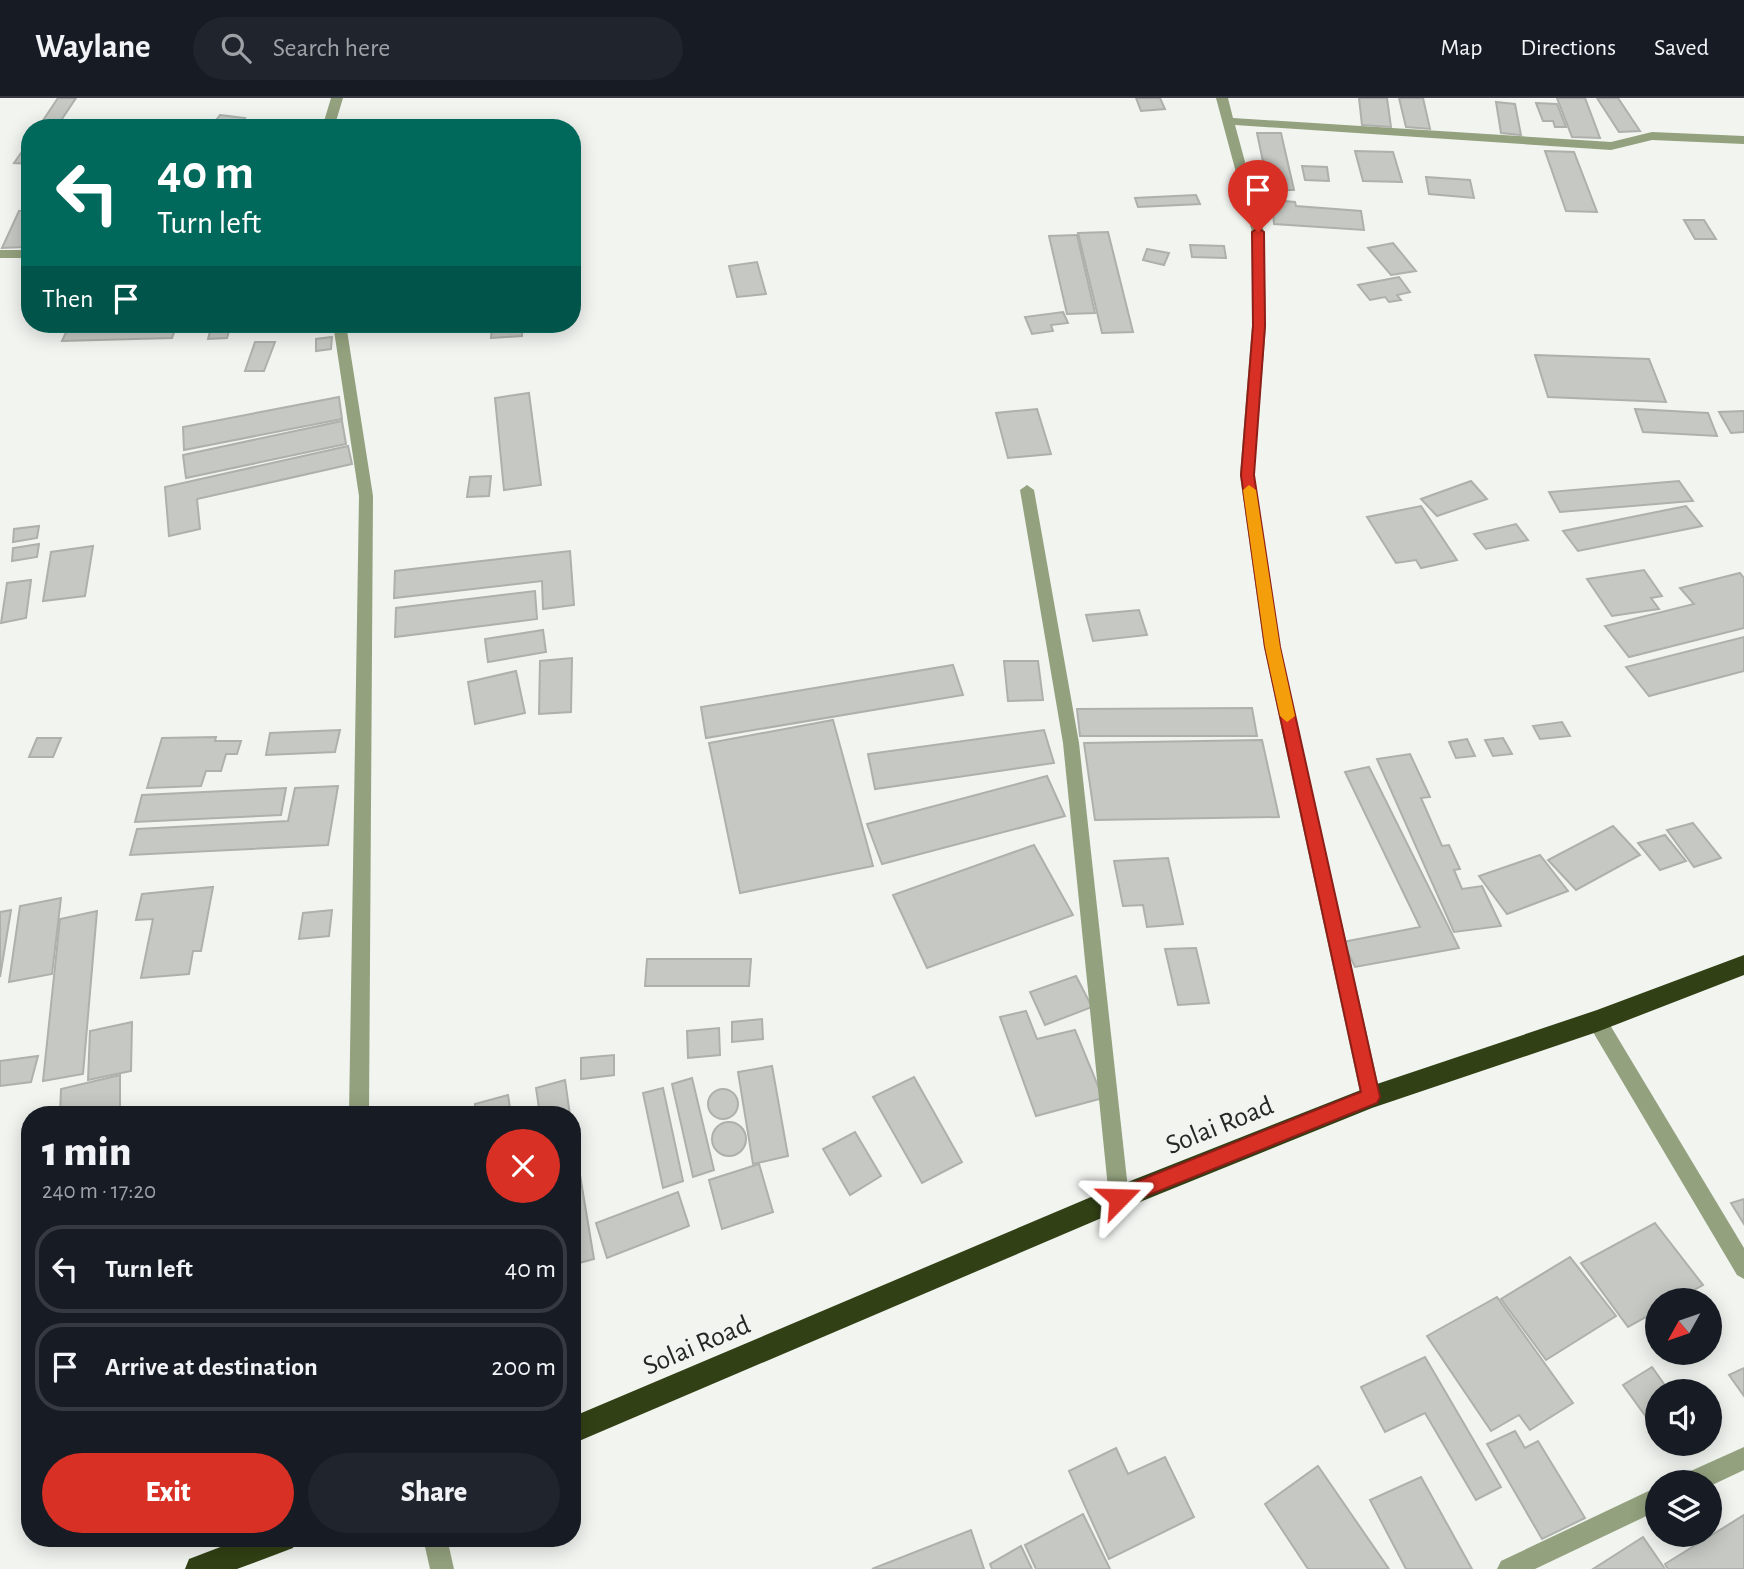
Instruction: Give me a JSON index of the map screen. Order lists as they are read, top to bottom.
{
  "streets": {
    "highway": ["Solai Road"]
  },
  "north": "bottom left",
  "page": {
    "header": "Waylane",
    "search": "Search here",
    "nav": ["Map", "Directions", "Saved"],
    "turn": ["40 m", "Turn left"],
    "then": "Then",
    "heading": ["1 min", "240 m · 17:20"],
    "list": [
      {
        "name": "Turn left",
        "value": "40 m"
      },
      {
        "name": "Arrive at destination",
        "value": "200 m"
      }
    ],
    "buttons": ["Exit", "Share"]
  }
}
